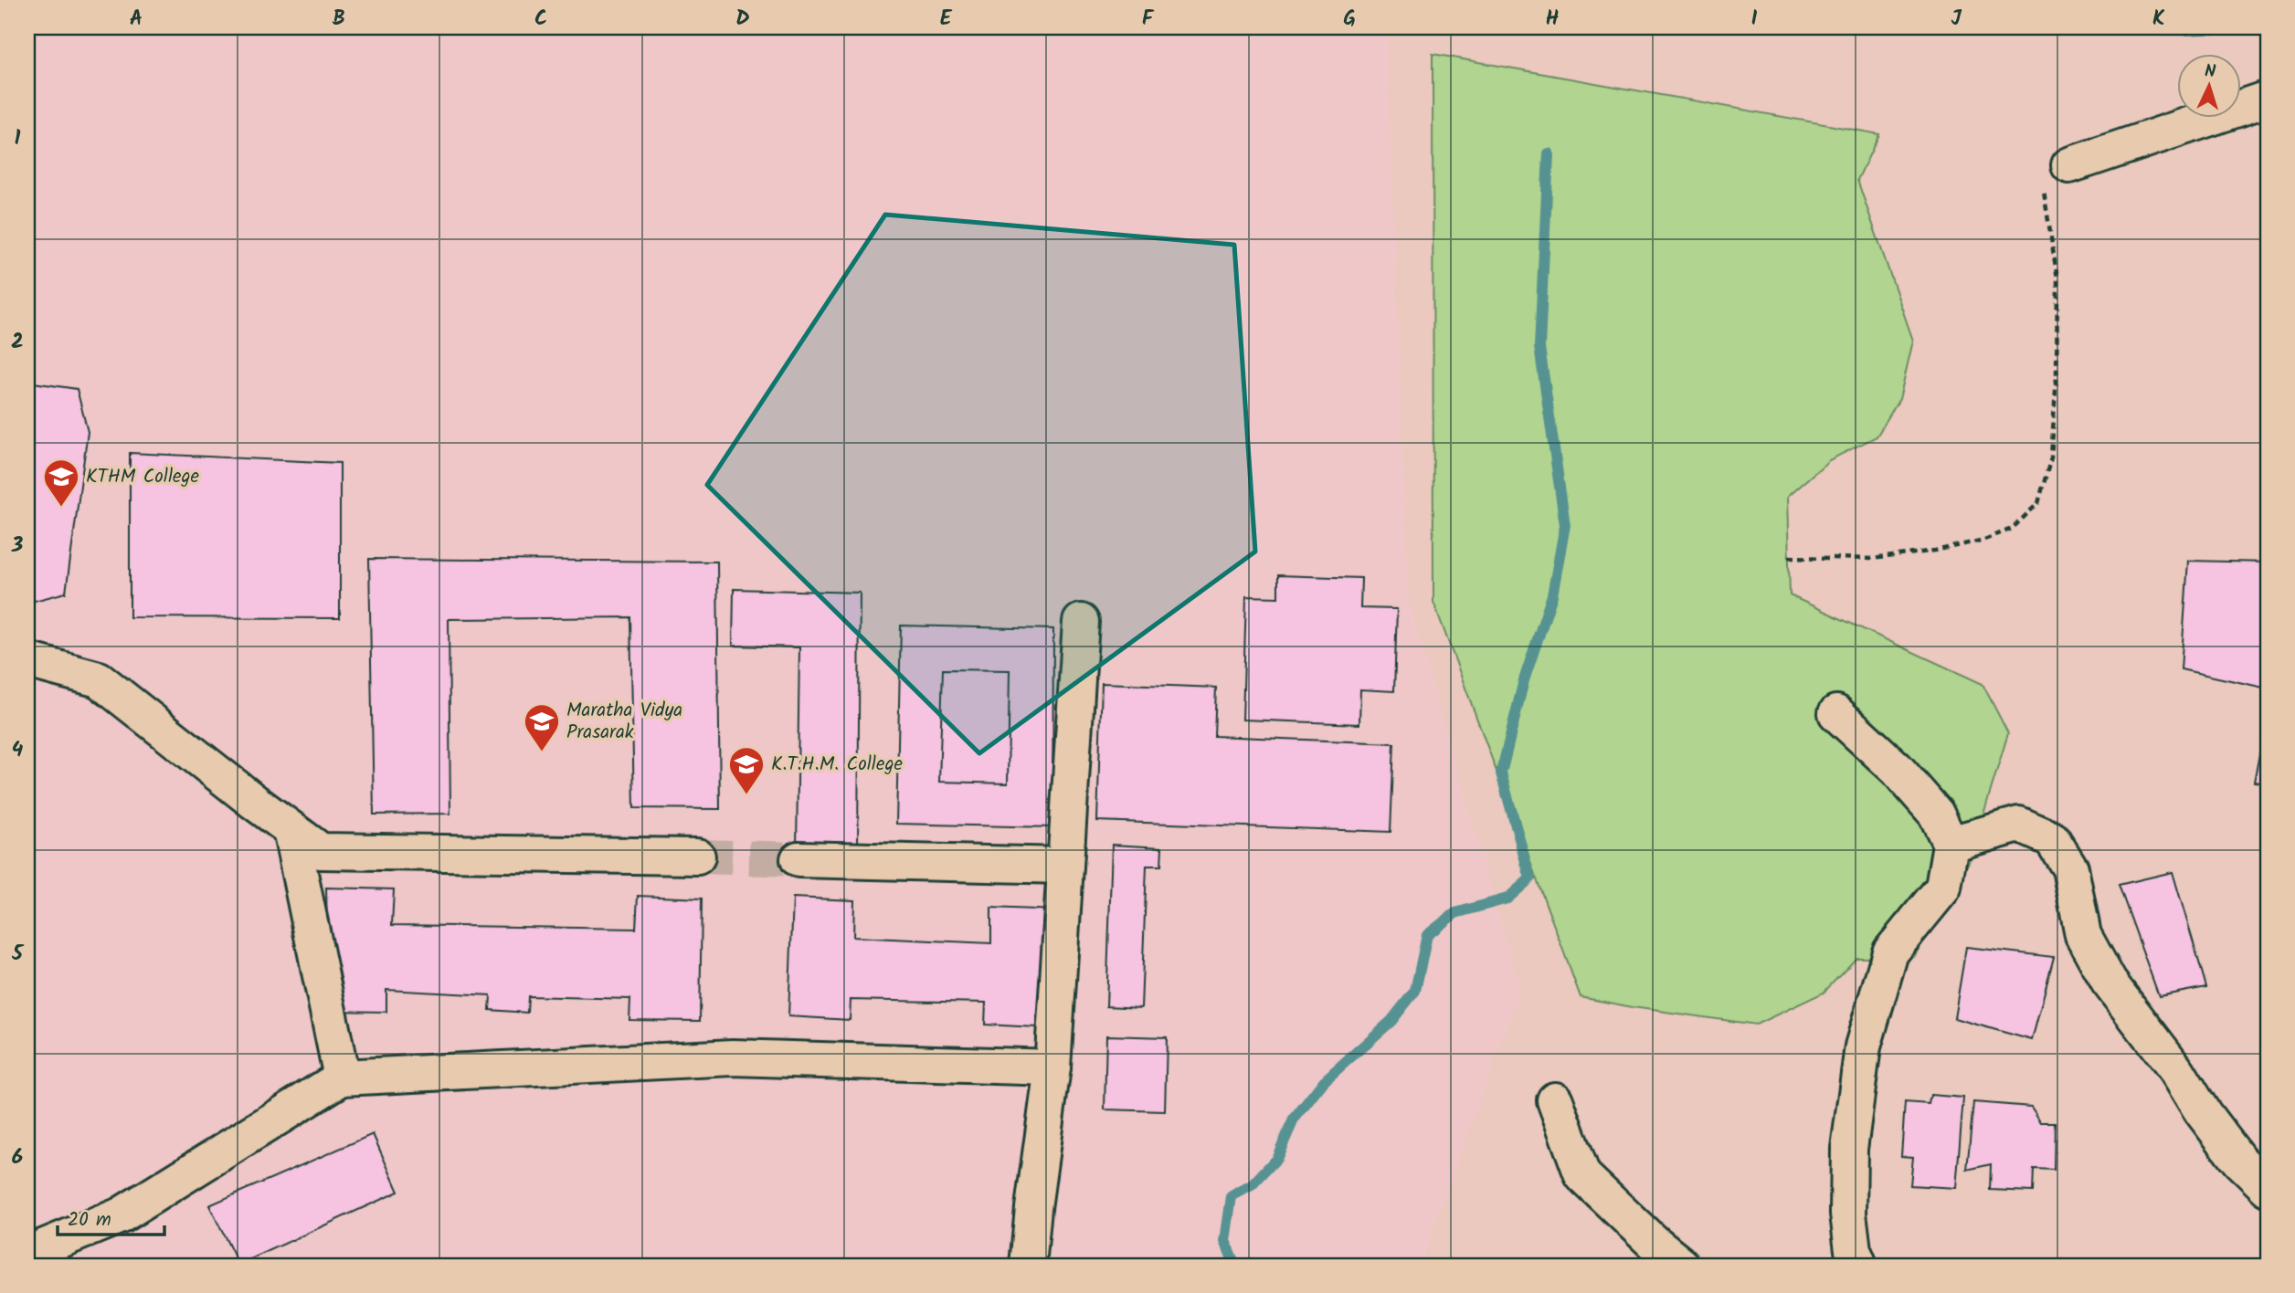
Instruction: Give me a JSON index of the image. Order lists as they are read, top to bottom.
{
  "places": {
    "school or university": ["KTHM College", "Maratha Vidya Prasarak", "K.T.H.M. College"]
  },
  "scale_bar": "20 m",
  "north": "top",
  "grid": {
    "columns": [
      "A",
      "B",
      "C",
      "D",
      "E",
      "F",
      "G",
      "H",
      "I",
      "J",
      "K"
    ],
    "rows": [
      "1",
      "2",
      "3",
      "4",
      "5",
      "6"
    ]
  }
}
